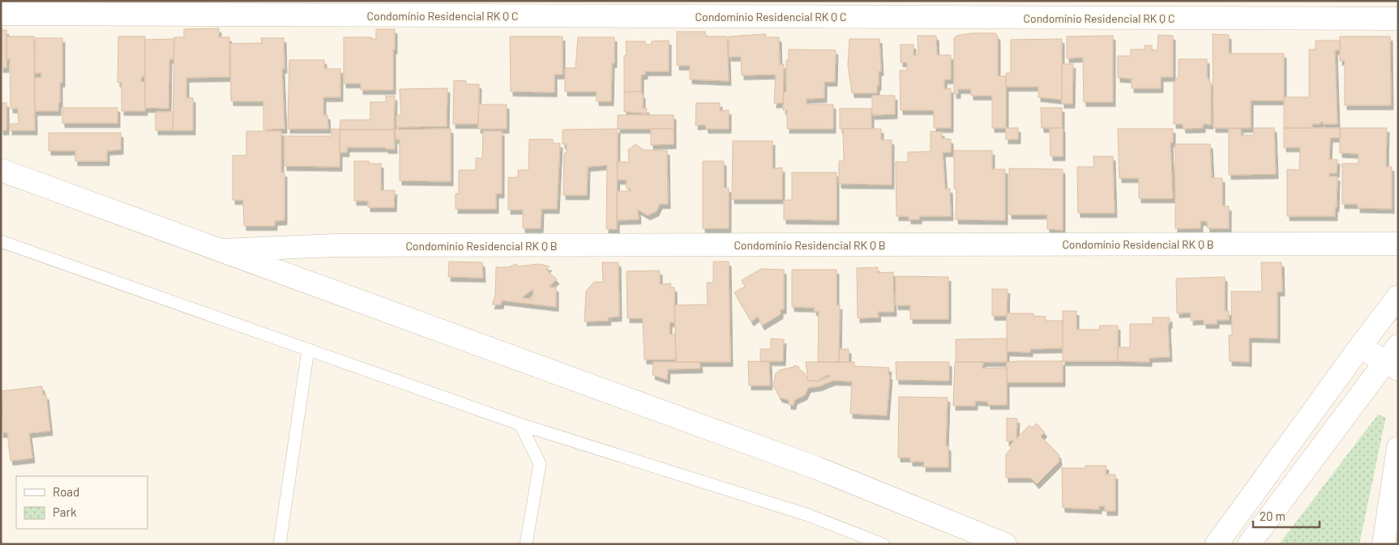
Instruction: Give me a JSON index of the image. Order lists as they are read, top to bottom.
{
  "streets": {
    "street": ["Condomínio Residencial RK Q C", "Condomínio Residencial RK Q B"]
  },
  "legend": ["Road", "Park"],
  "scale_bar": "20 m"
}
